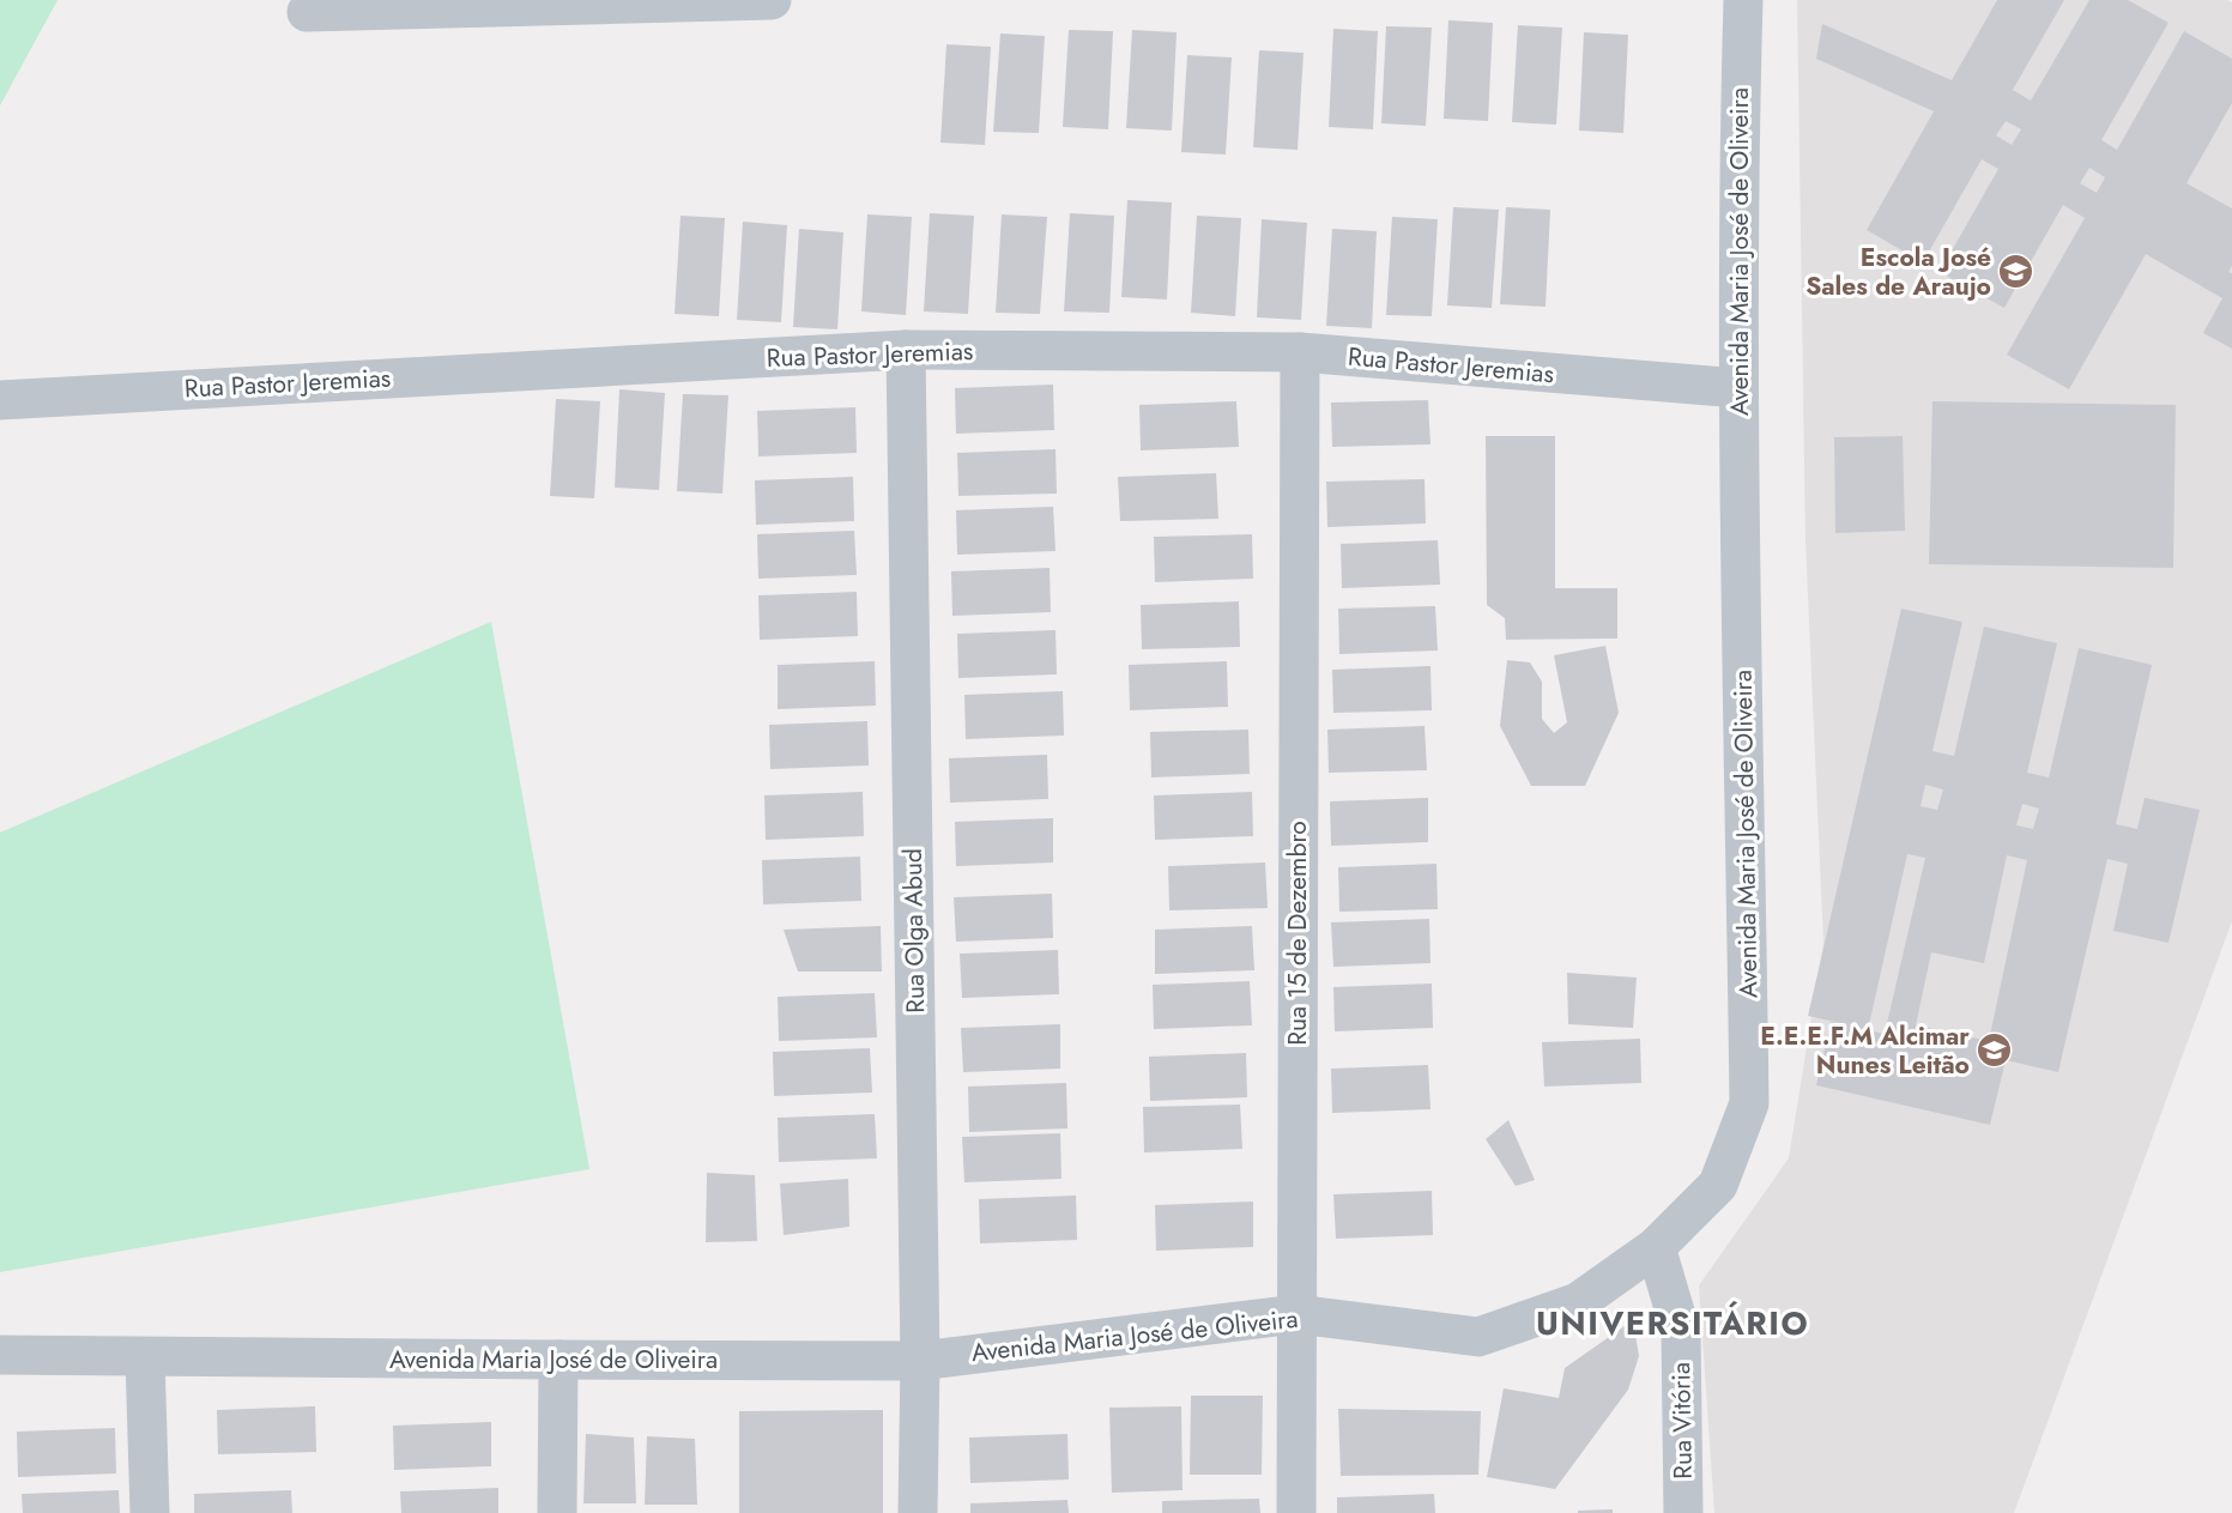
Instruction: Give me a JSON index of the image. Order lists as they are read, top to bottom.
{
  "streets": {
    "street": [
      "Avenida Maria José de Oliveira",
      "Rua Pastor Jeremias",
      "Rua Olga Abud",
      "Rua 15 de Dezembro",
      "Rua Vitória"
    ]
  },
  "crossings": [
    ["Avenida Maria José de Oliveira", "Rua Pastor Jeremias"],
    ["Avenida Maria José de Oliveira", "Rua Olga Abud"],
    ["Avenida Maria José de Oliveira", "Rua 15 de Dezembro"],
    ["Avenida Maria José de Oliveira", "Rua Vitória"],
    ["Rua Pastor Jeremias", "Rua Olga Abud"],
    ["Rua Pastor Jeremias", "Rua 15 de Dezembro"]
  ],
  "districts": ["UNIVERSITÁRIO"],
  "places": {
    "school or university": ["Escola José Sales de Araujo", "E.E.E.F.M Alcimar Nunes Leitão"]
  }
}
